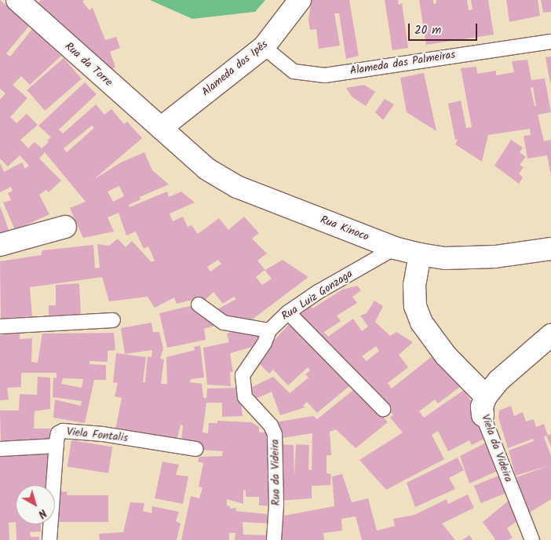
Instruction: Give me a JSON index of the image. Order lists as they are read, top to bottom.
{
  "streets": {
    "street": ["Rua da Torre", "Alameda dos Ipês", "Rua Kinoco"],
    "lane": [
      "Alameda das Palmeiras",
      "Rua Luiz Gonzaga",
      "Viela Fontalis",
      "Viela da Videira",
      "Rua da Videira"
    ]
  },
  "crossings": [
    ["Alameda das Palmeiras", "Alameda dos Ipês"],
    ["Rua da Torre", "Alameda dos Ipês"],
    ["Rua da Torre", "Rua Kinoco"],
    ["Alameda dos Ipês", "Rua Kinoco"],
    ["Rua Kinoco", "Rua Luiz Gonzaga"],
    ["Rua Luiz Gonzaga", "Rua da Videira"]
  ],
  "scale_bar": "20 m",
  "north": "bottom right"
}
